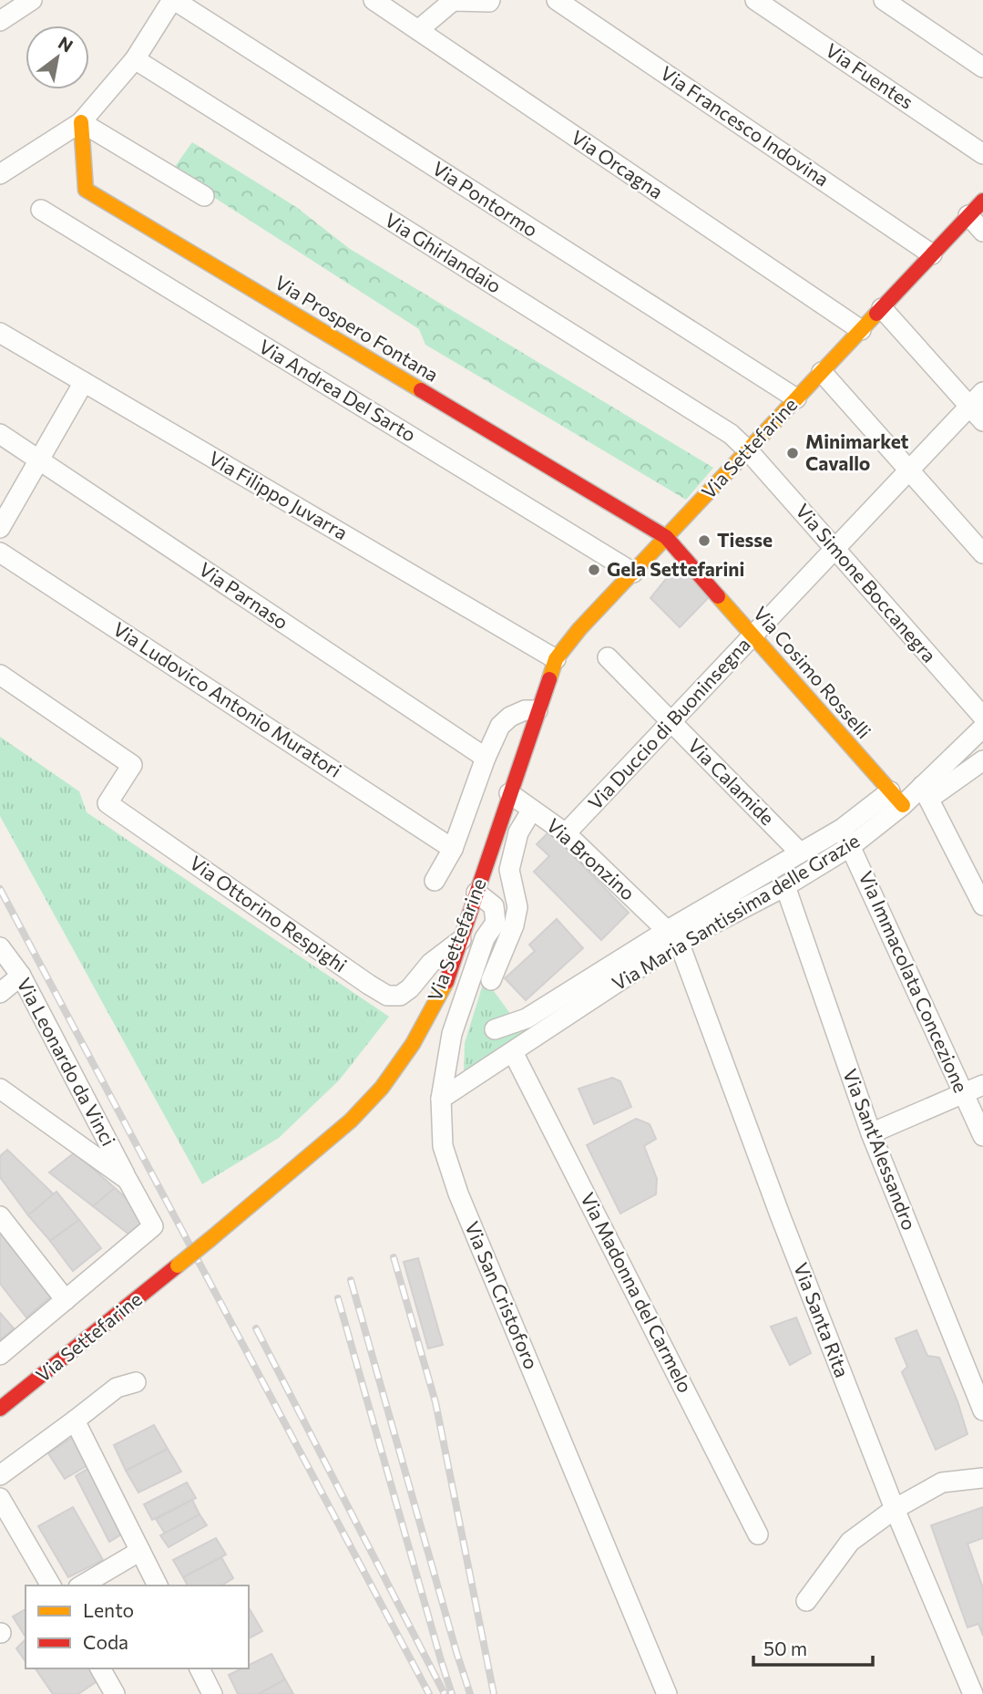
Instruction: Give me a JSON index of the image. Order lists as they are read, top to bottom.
{
  "streets": {
    "street": [
      "Via Fuentes",
      "Via Francesco Indovina",
      "Via Orcagna",
      "Via Pontormo",
      "Via Ghirlandaio",
      "Via Prospero Fontana",
      "Via Andrea Del Sarto",
      "Via Settefarine",
      "Via Filippo Juvarra",
      "Via Simone Boccanegra",
      "Via Parnaso",
      "Via Cosimo Rosselli",
      "Via Ludovico Antonio Muratori",
      "Via Duccio di Buoninsegna",
      "Via Calamide",
      "Via Bronzino",
      "Via Maria Santissima delle Grazie",
      "Via Ottorino Respighi",
      "Via Immacolata Concezione",
      "Via Leonardo da Vinci",
      "Via Sant'Alessandro",
      "Via Madonna del Carmelo",
      "Via San Cristoforo",
      "Via Santa Rita"
    ]
  },
  "crossings": [
    ["Via Francesco Indovina", "Via Settefarine"],
    ["Via Orcagna", "Via Settefarine"],
    ["Via Pontormo", "Via Settefarine"],
    ["Via Ghirlandaio", "Via Settefarine"],
    ["Via Ghirlandaio", "Via Simone Boccanegra"],
    ["Via Prospero Fontana", "Via Settefarine"],
    ["Via Prospero Fontana", "Via Cosimo Rosselli"],
    ["Via Andrea Del Sarto", "Via Settefarine"],
    ["Via Settefarine", "Via Filippo Juvarra"],
    ["Via Settefarine", "Via Simone Boccanegra"],
    ["Via Settefarine", "Via Parnaso"],
    ["Via Settefarine", "Via Cosimo Rosselli"],
    ["Via Settefarine", "Via Ludovico Antonio Muratori"],
    ["Via Settefarine", "Via Bronzino"],
    ["Via Settefarine", "Via Ottorino Respighi"],
    ["Via Settefarine", "Via San Cristoforo"],
    ["Via Simone Boccanegra", "Via Duccio di Buoninsegna"],
    ["Via Cosimo Rosselli", "Via Duccio di Buoninsegna"],
    ["Via Cosimo Rosselli", "Via Maria Santissima delle Grazie"],
    ["Via Duccio di Buoninsegna", "Via Calamide"],
    ["Via Duccio di Buoninsegna", "Via Bronzino"],
    ["Via Calamide", "Via Maria Santissima delle Grazie"],
    ["Via Bronzino", "Via Maria Santissima delle Grazie"],
    ["Via Bronzino", "Via Santa Rita"],
    ["Via Maria Santissima delle Grazie", "Via Immacolata Concezione"],
    ["Via Maria Santissima delle Grazie", "Via Sant'Alessandro"],
    ["Via Maria Santissima delle Grazie", "Via Madonna del Carmelo"],
    ["Via Maria Santissima delle Grazie", "Via San Cristoforo"],
    ["Via Maria Santissima delle Grazie", "Via Santa Rita"]
  ],
  "places": ["Minimarket Cavallo", "Tiesse", "Gela Settefarini"],
  "legend": ["Lento", "Coda"],
  "scale_bar": "50 m",
  "north": "top right"
}
